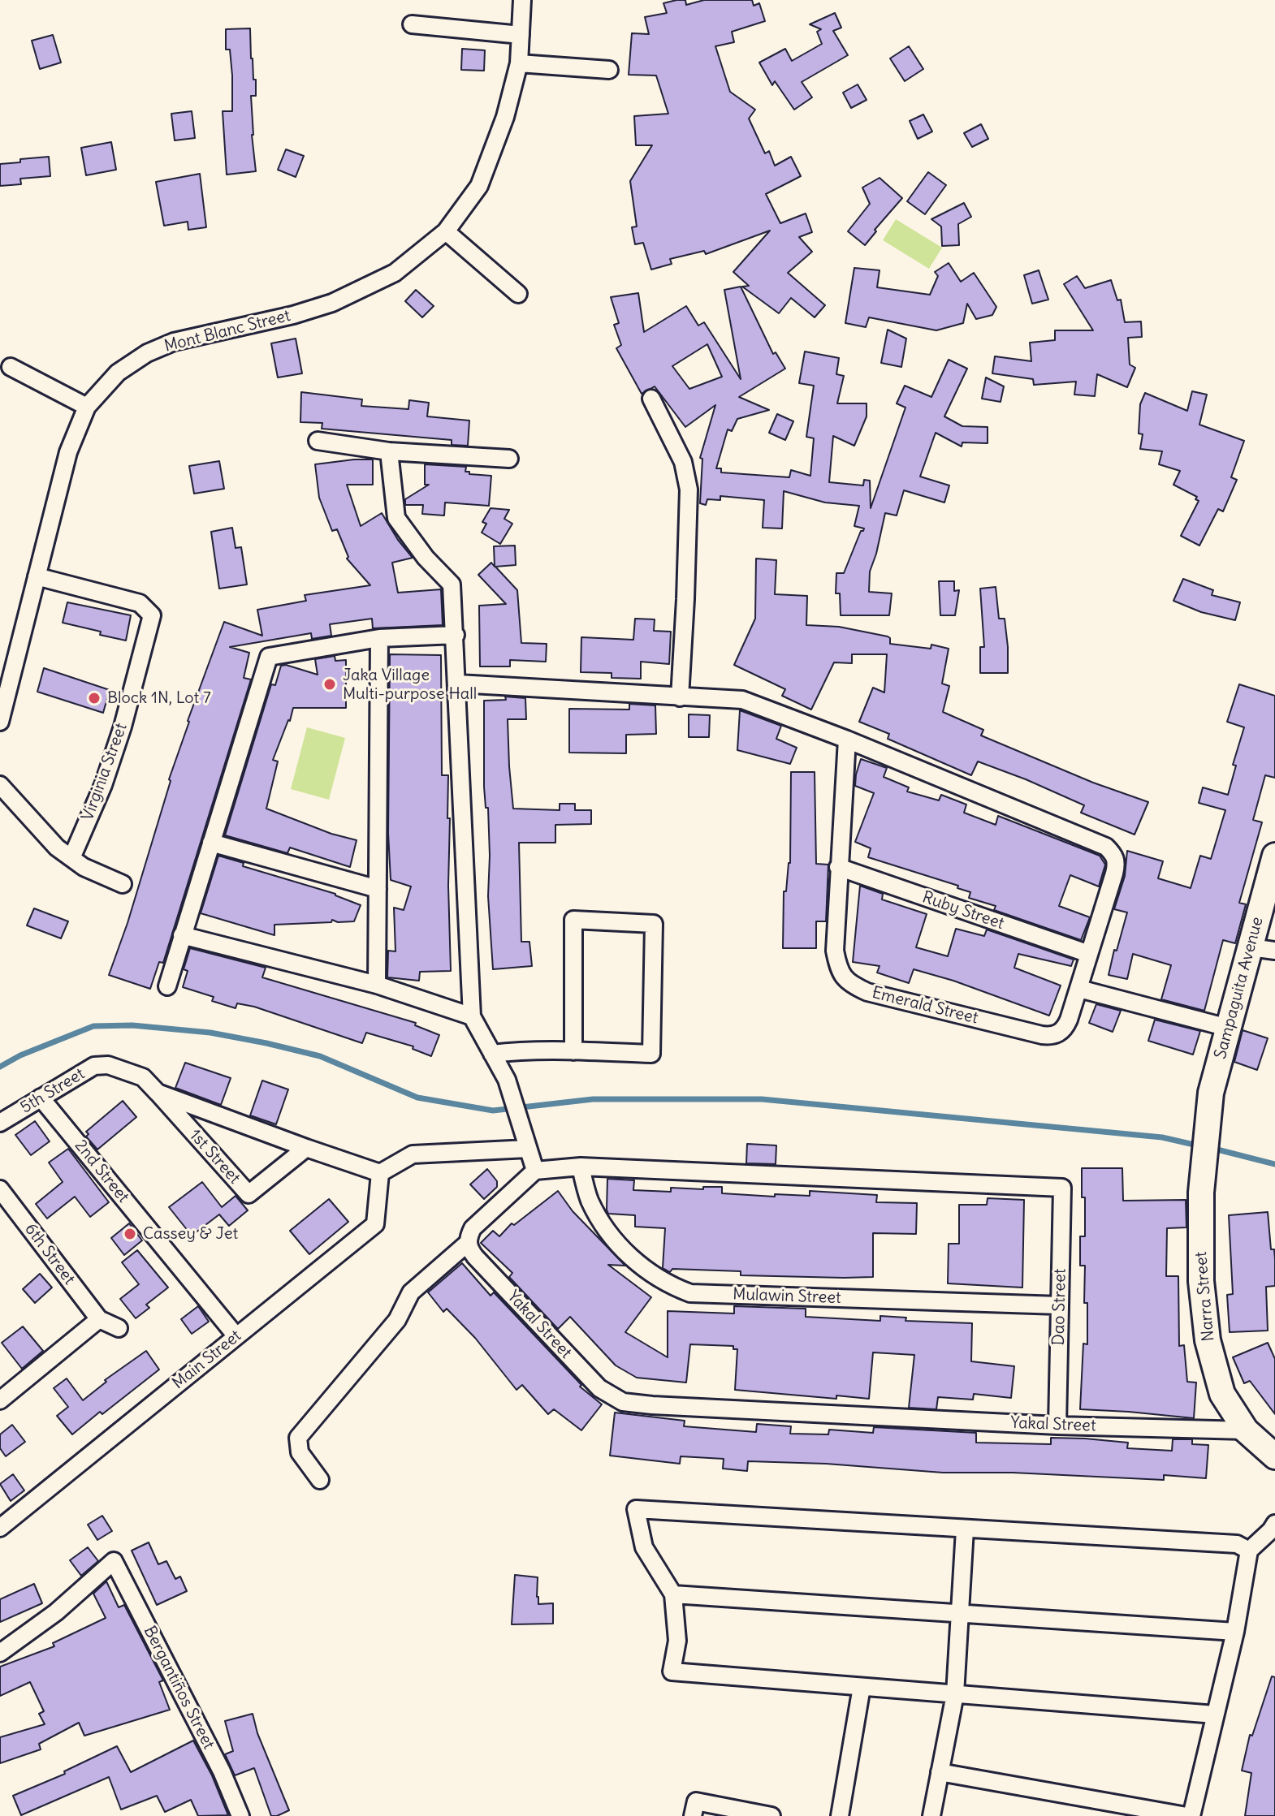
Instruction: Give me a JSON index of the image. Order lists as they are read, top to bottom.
{
  "streets": {
    "street": [
      "Mont Blanc Street",
      "Virginia Street",
      "Ruby Street",
      "Sampaguita Avenue",
      "Emerald Street",
      "5th Street",
      "1st Street",
      "2nd Street",
      "6th Street",
      "Mulawin Street",
      "Narra Street",
      "Dao Street",
      "Yakal Street",
      "Main Street",
      "Bergantiños Street"
    ]
  },
  "crossings": [
    ["Mont Blanc Street", "Virginia Street"],
    ["Ruby Street", "Emerald Street"],
    ["Sampaguita Avenue", "Narra Street"],
    ["5th Street", "1st Street"],
    ["5th Street", "2nd Street"],
    ["1st Street", "Main Street"],
    ["2nd Street", "Main Street"],
    ["Mulawin Street", "Dao Street"],
    ["Narra Street", "Yakal Street"],
    ["Dao Street", "Yakal Street"]
  ],
  "places": ["Jaka Village Multi-purpose Hall", "Block 1N, Lot 7", "Cassey & Jet"]
}
